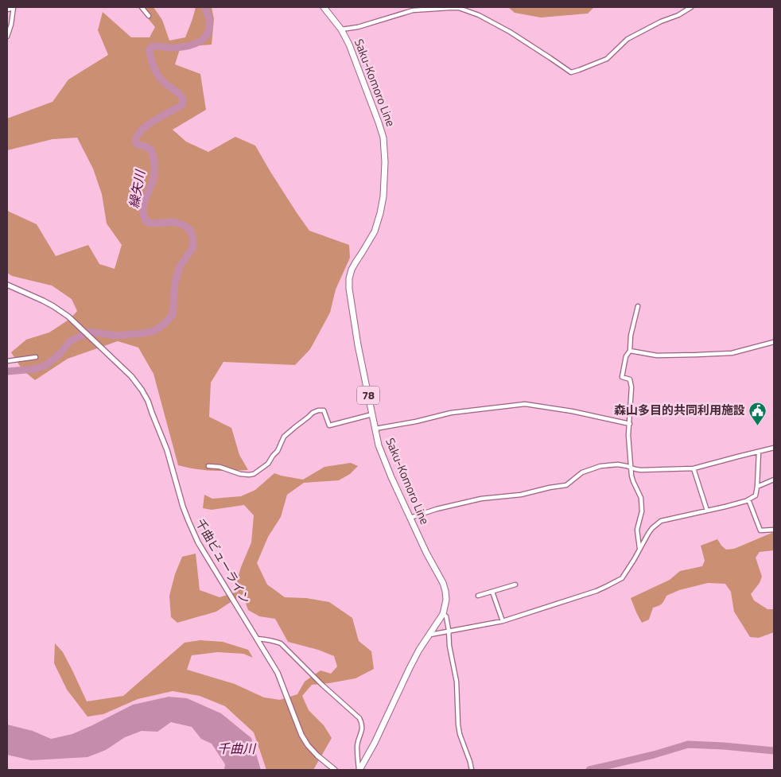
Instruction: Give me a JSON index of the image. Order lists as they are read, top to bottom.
{
  "streets": {
    "main road": ["Saku-Komoro Line", "78"],
    "street": ["千曲ビューライン"]
  },
  "water": ["繰矢川", "千曲川"],
  "places": {
    "public building": ["森山多目的共同利用施設"]
  }
}
